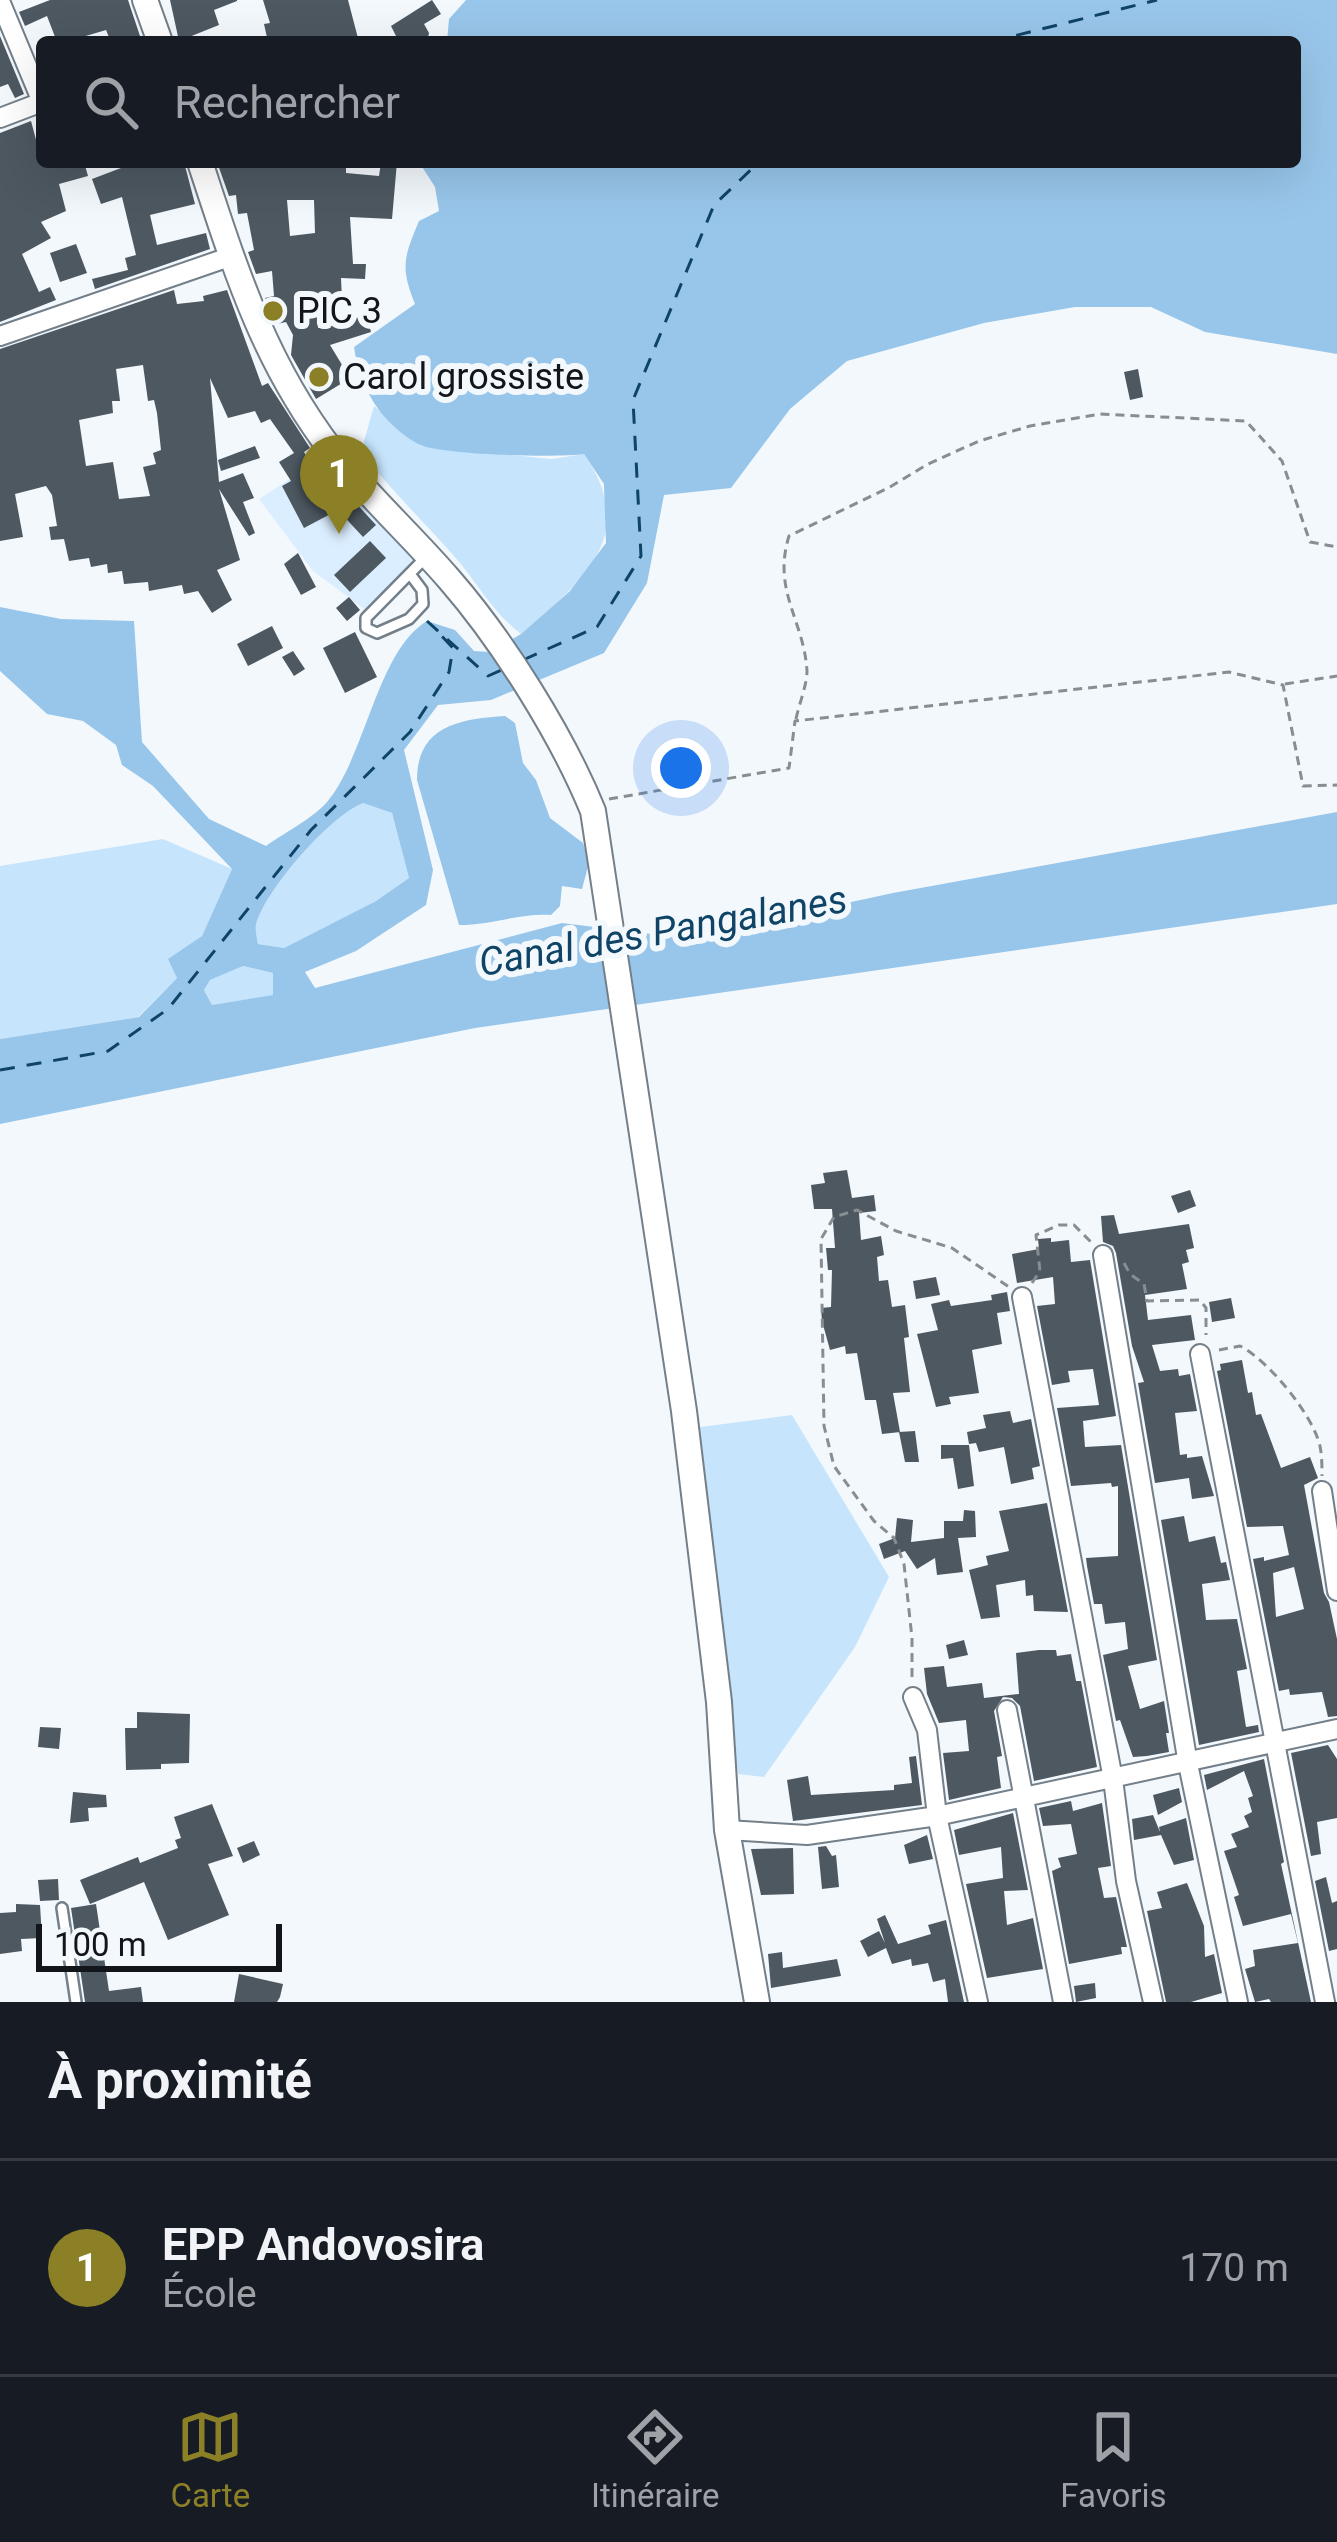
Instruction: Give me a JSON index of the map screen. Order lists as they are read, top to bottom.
{
  "water": ["Canal des Pangalanes"],
  "places": ["PIC 3", "Carol grossiste"],
  "scale_bar": "100 m",
  "page": {
    "search": "Rechercher",
    "pins": "1",
    "scale": "100 m",
    "heading": "À proximité",
    "list": [
      {
        "mark": "1",
        "name": "EPP Andovosira",
        "note": "École",
        "value": "170 m"
      }
    ],
    "nav": ["Carte", "Itinéraire", "Favoris"]
  }
}
